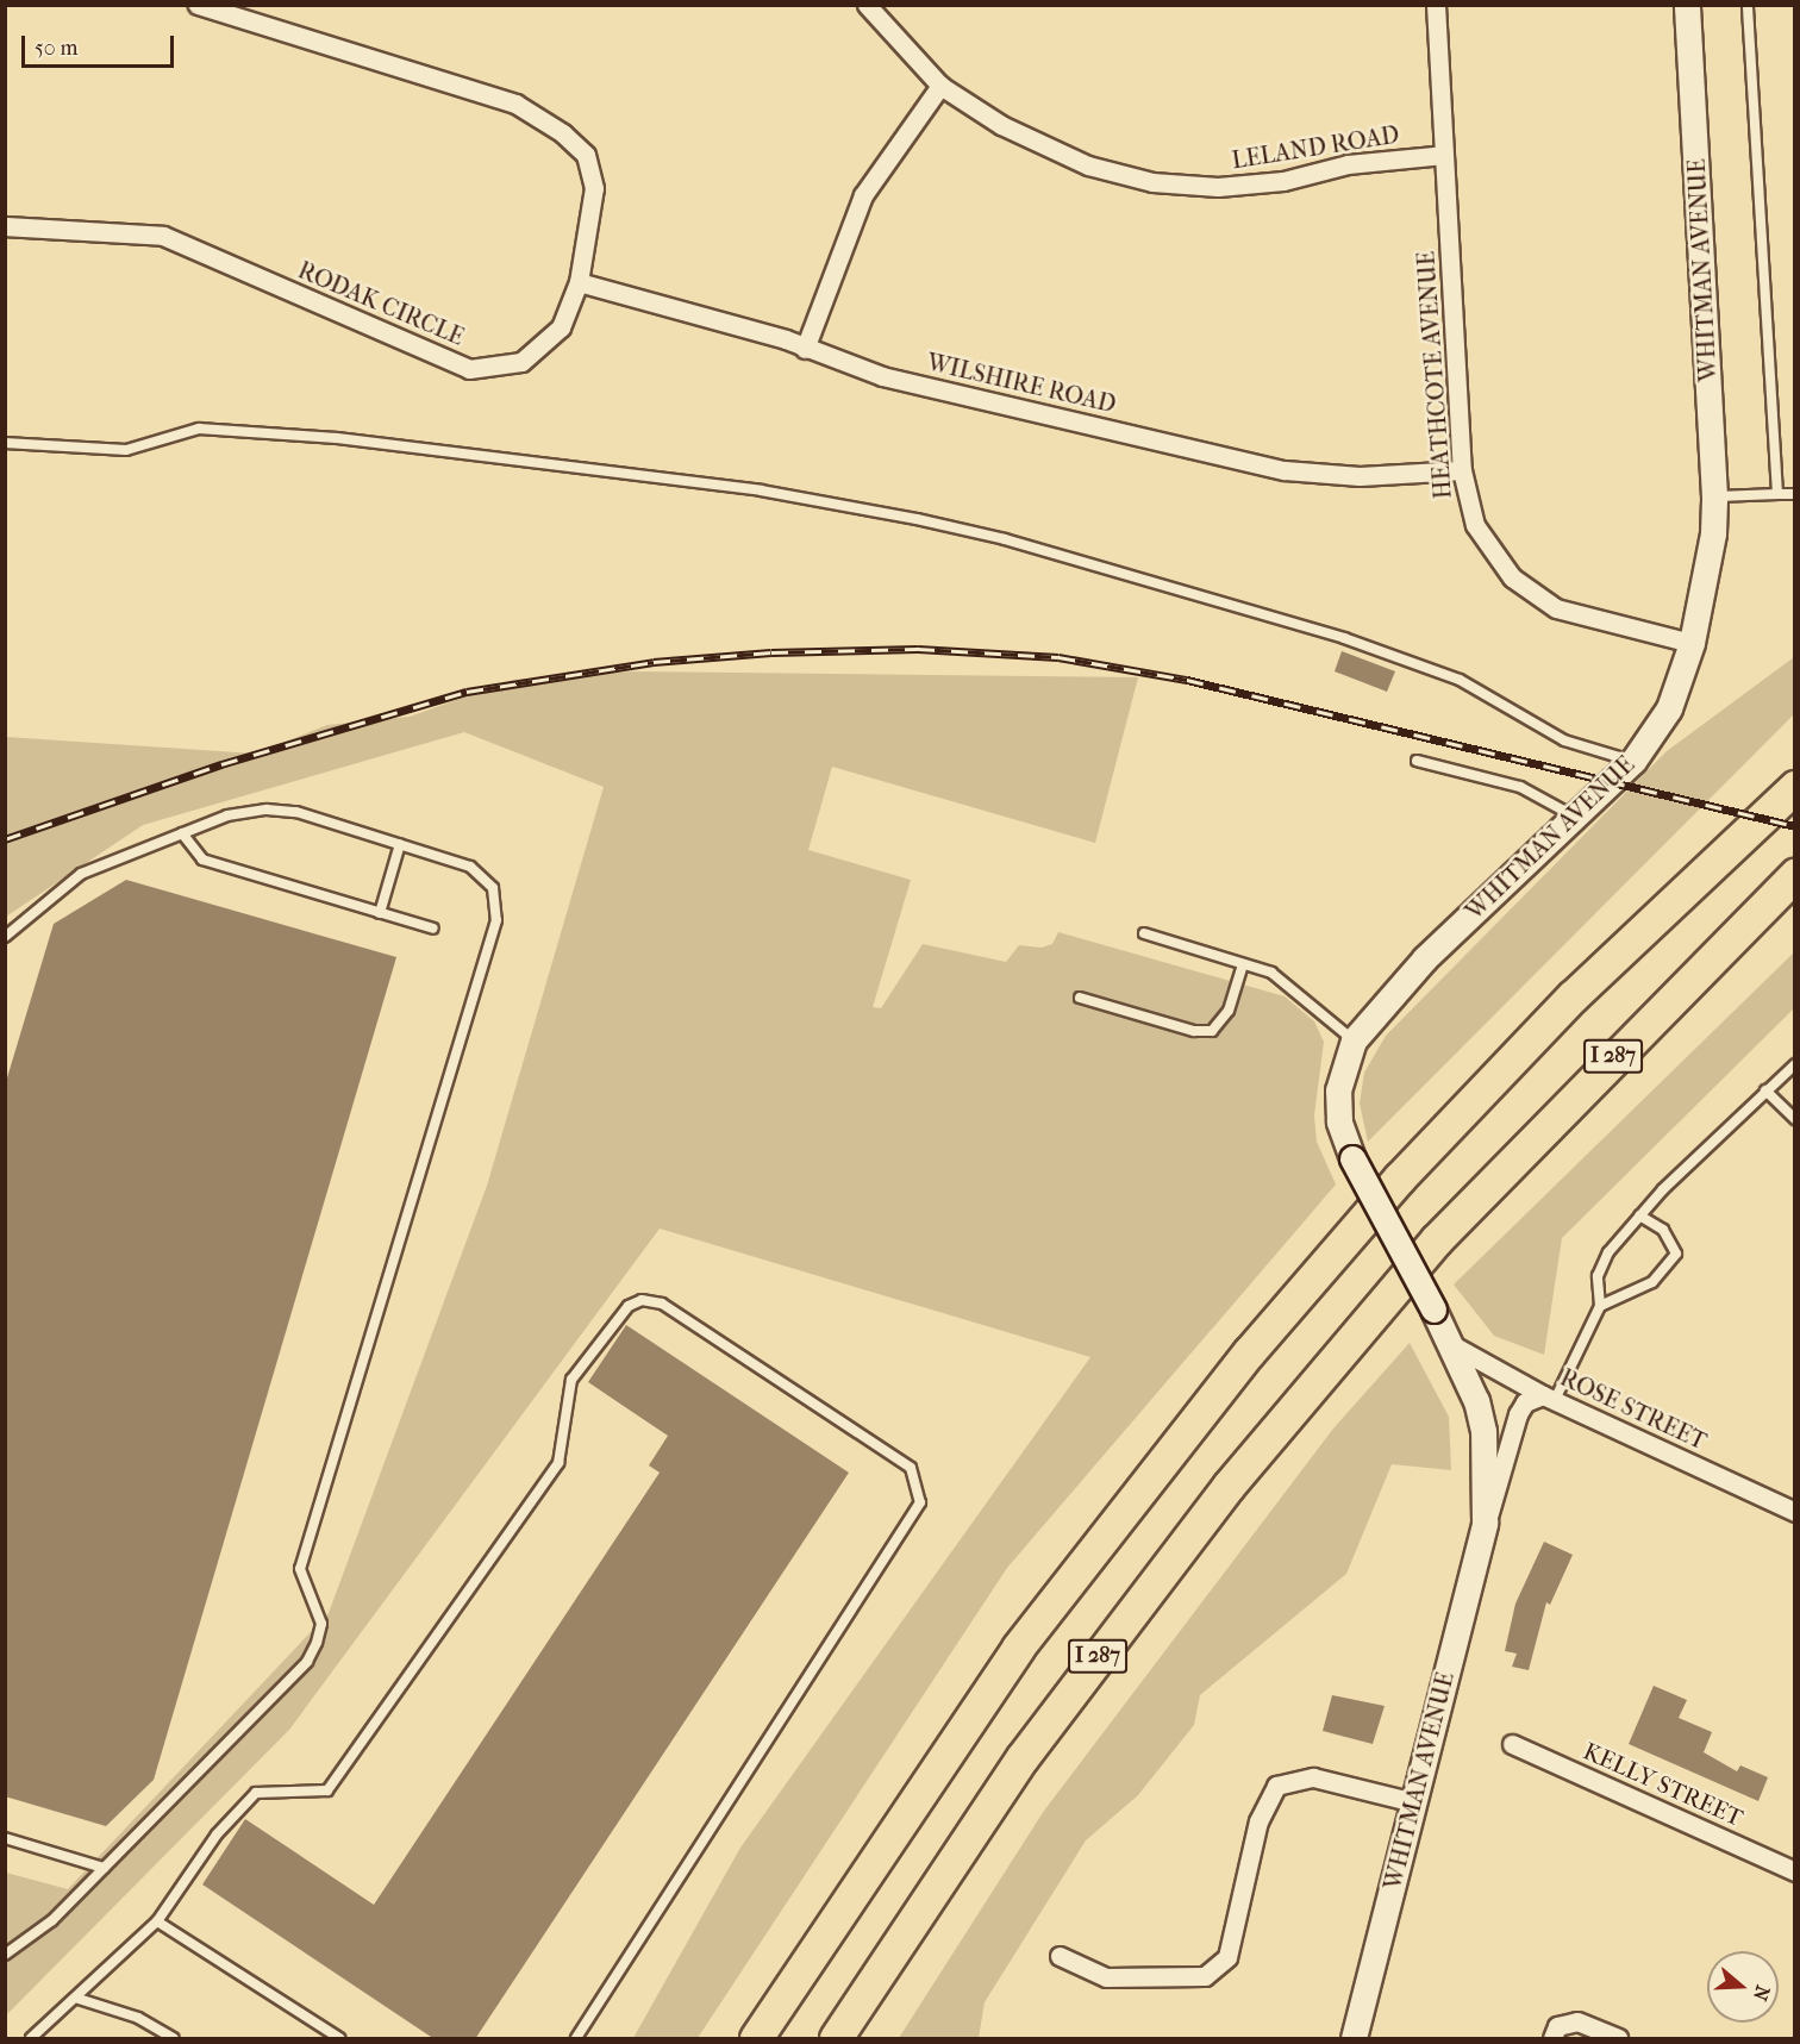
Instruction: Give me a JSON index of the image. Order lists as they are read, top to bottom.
{
  "streets": {
    "highway": ["I 287"],
    "street": [
      "LELAND ROAD",
      "WHITMAN AVENUE",
      "RODAK CIRCLE",
      "HEATHCOTE AVENUE",
      "WILSHIRE ROAD",
      "ROSE STREET",
      "KELLY STREET"
    ]
  },
  "crossings": [
    ["LELAND ROAD", "HEATHCOTE AVENUE"],
    ["WHITMAN AVENUE", "HEATHCOTE AVENUE"],
    ["WHITMAN AVENUE", "ROSE STREET"],
    ["RODAK CIRCLE", "WILSHIRE ROAD"],
    ["HEATHCOTE AVENUE", "WILSHIRE ROAD"]
  ],
  "scale_bar": "50 m",
  "north": "right"
}
